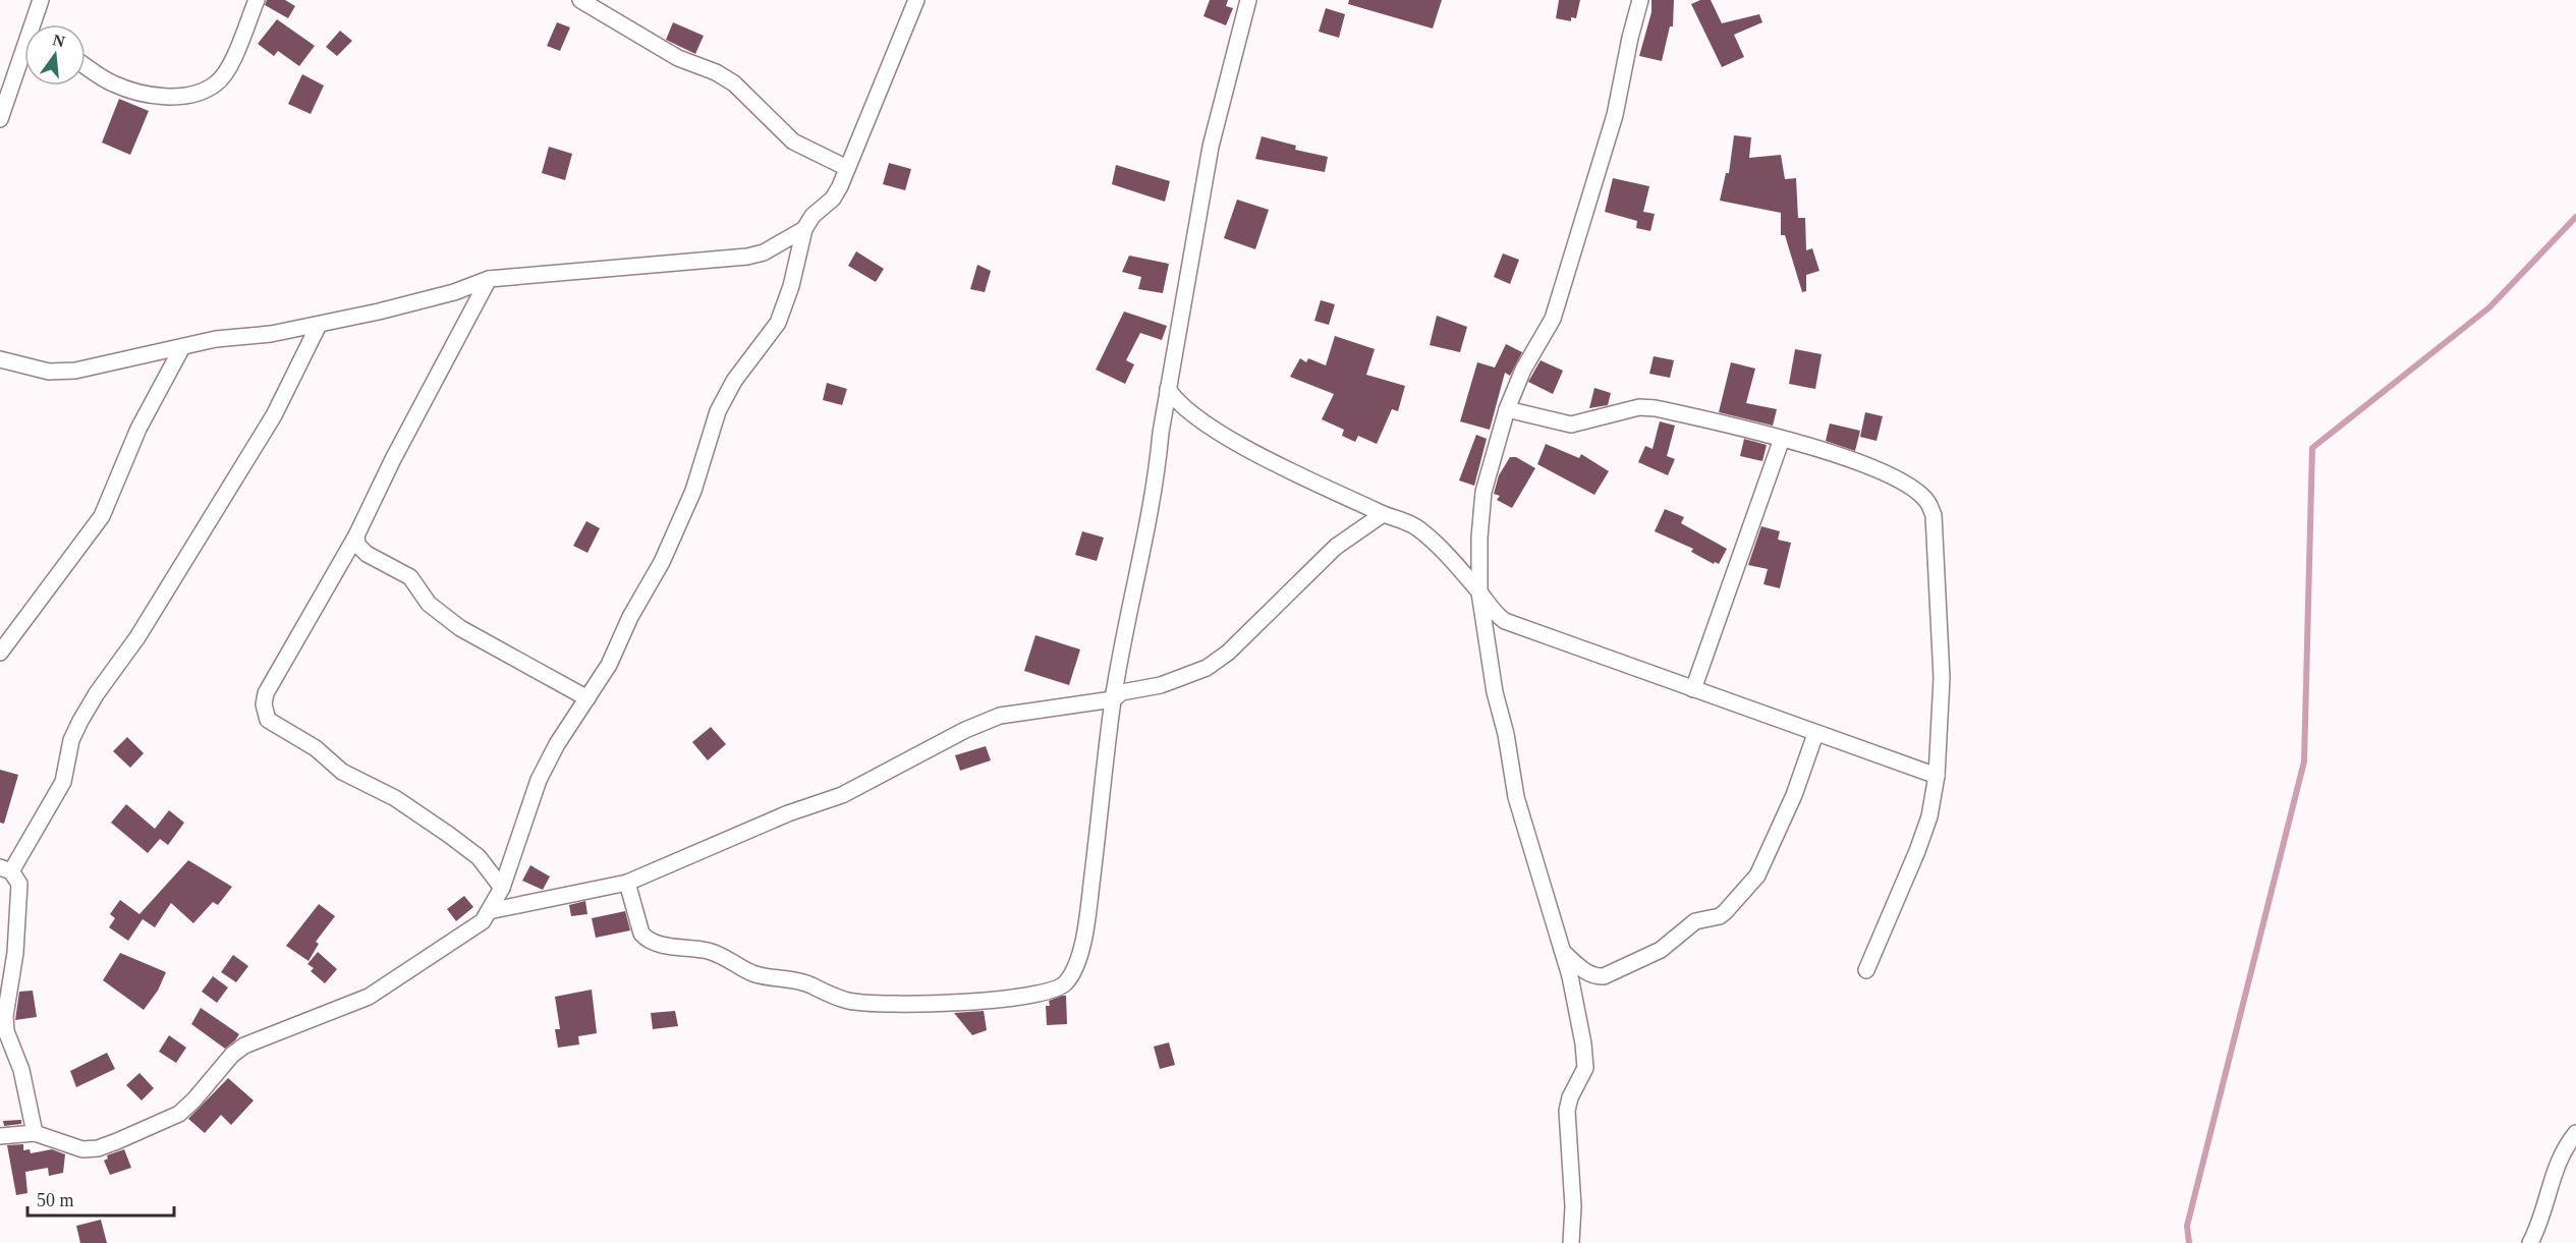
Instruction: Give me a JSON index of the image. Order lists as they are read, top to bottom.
{
  "scale_bar": "50 m",
  "north": "top"
}
